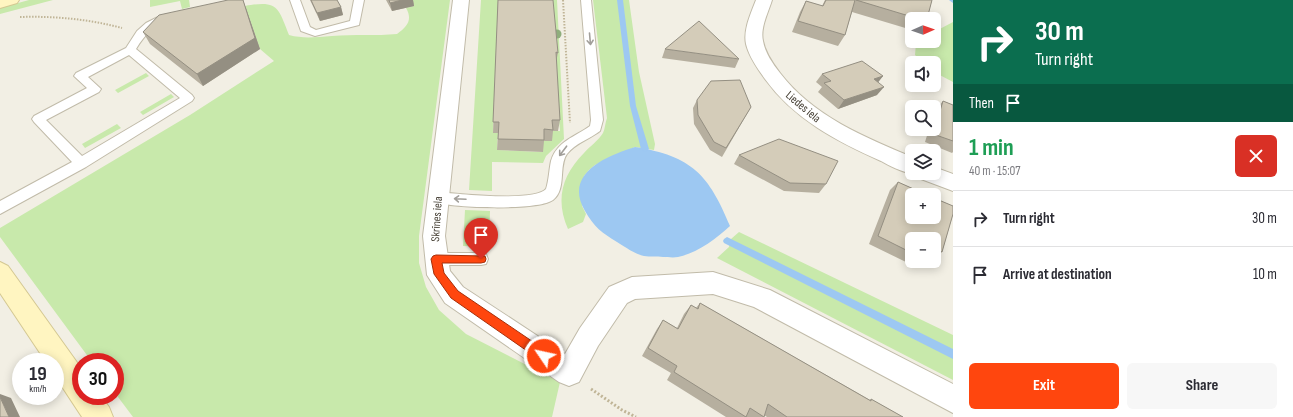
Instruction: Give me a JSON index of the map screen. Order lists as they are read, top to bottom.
{
  "streets": {
    "street": ["Liedes iela", "Skrīnes iela"]
  },
  "north": "right",
  "page": {
    "turn": ["30 m", "Turn right"],
    "map_buttons": ["+", "−"],
    "then": "Then",
    "heading": ["1 min", "40 m · 15:07"],
    "list": [
      {
        "name": "Turn right",
        "value": "30 m"
      },
      {
        "name": "Arrive at destination",
        "value": "10 m"
      }
    ],
    "speed": "19 km/h",
    "limit": "30",
    "buttons": ["Exit", "Share"]
  }
}
